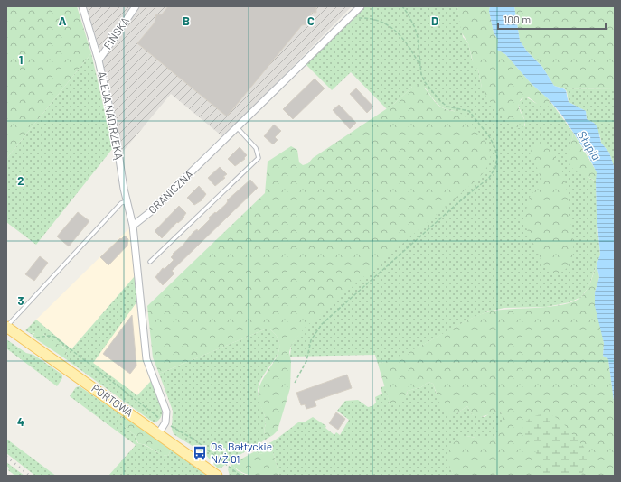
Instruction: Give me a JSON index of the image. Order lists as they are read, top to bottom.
{
  "streets": {
    "main road": ["PORTOWA"],
    "street": ["FIŃSKA", "ALEJA NAD RZEKĄ", "GRANICZNA"]
  },
  "crossings": [
    ["FIŃSKA", "ALEJA NAD RZEKĄ"],
    ["ALEJA NAD RZEKĄ", "GRANICZNA"]
  ],
  "water": ["Słupia"],
  "places": {
    "bus stop": ["Os. Bałtyckie N/Ż 01"]
  },
  "scale_bar": "100 m",
  "grid": {
    "columns": [
      "A",
      "B",
      "C",
      "D"
    ],
    "rows": [
      "1",
      "2",
      "3",
      "4"
    ]
  }
}
